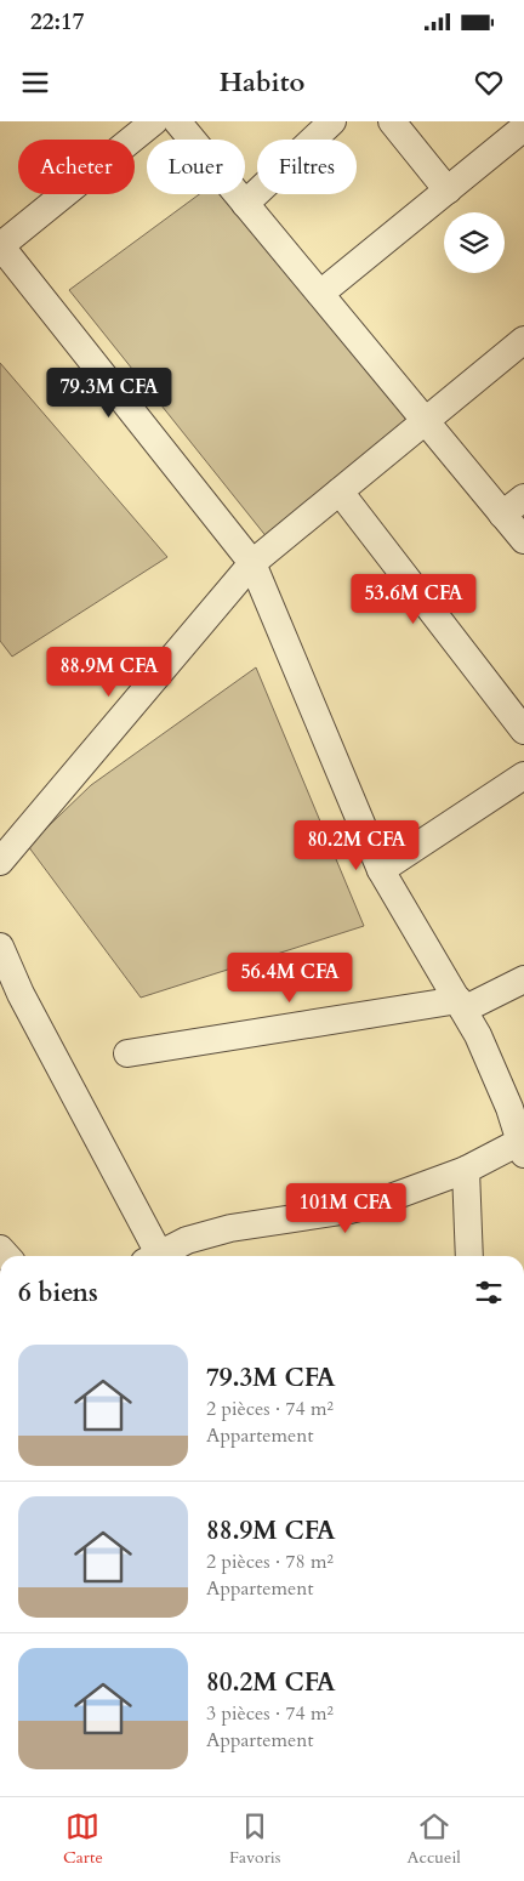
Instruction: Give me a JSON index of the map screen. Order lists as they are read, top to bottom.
{
  "page": {
    "status": "22:17",
    "header": "Habito",
    "chip": ["Acheter", "Louer", "Filtres"],
    "price": [
      "79.3M CFA",
      "53.6M CFA",
      "88.9M CFA",
      "80.2M CFA",
      "56.4M CFA",
      "101M CFA"
    ],
    "heading": "6 biens",
    "list": [
      {
        "name": "79.3M CFA",
        "note": "2 pièces · 74 m² · Appartement"
      },
      {
        "name": "88.9M CFA",
        "note": "2 pièces · 78 m² · Appartement"
      },
      {
        "name": "80.2M CFA",
        "note": "3 pièces · 74 m² · Appartement"
      }
    ],
    "tabs": ["Carte", "Favoris", "Accueil"]
  }
}
